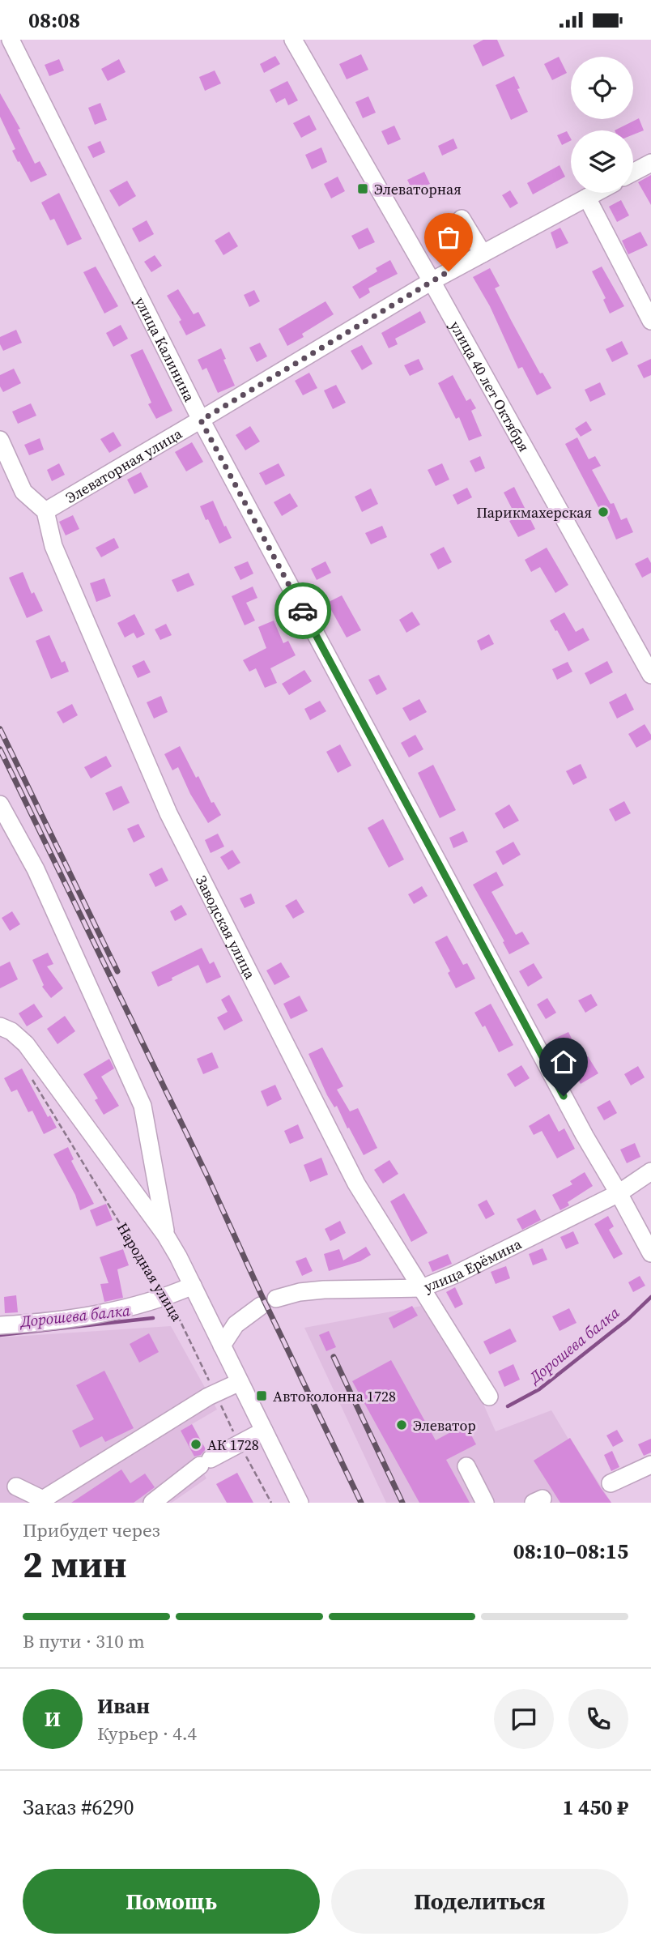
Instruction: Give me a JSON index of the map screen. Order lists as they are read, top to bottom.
{
  "streets": {
    "street": [
      "улица Калинина",
      "улица 40 лет Октября",
      "Элеваторная улица",
      "Заводская улица",
      "улица Ерёмина",
      "Народная улица"
    ]
  },
  "crossings": [
    ["улица Калинина", "Элеваторная улица"],
    ["улица Калинина", "улица Ерёмина"],
    ["улица 40 лет Октября", "Элеваторная улица"],
    ["Элеваторная улица", "Заводская улица"],
    ["Заводская улица", "улица Ерёмина"],
    ["улица Ерёмина", "Народная улица"]
  ],
  "water": ["Дорошева балка"],
  "places": {
    "transit": ["Элеваторная", "Автоколонна 1728"],
    "other": ["Парикмахерская", "Элеватор", "АК 1728"]
  },
  "page": {
    "status": "08:08",
    "heading": ["2 мин", "Прибудет через", "08:10–08:15"],
    "panel": [
      "Иван",
      "Курьер · 4.4",
      "Заказ #6290",
      "1 450 ₽"
    ],
    "bar": "В пути · 310 m",
    "round": "И",
    "buttons": ["Помощь", "Поделиться"]
  }
}
